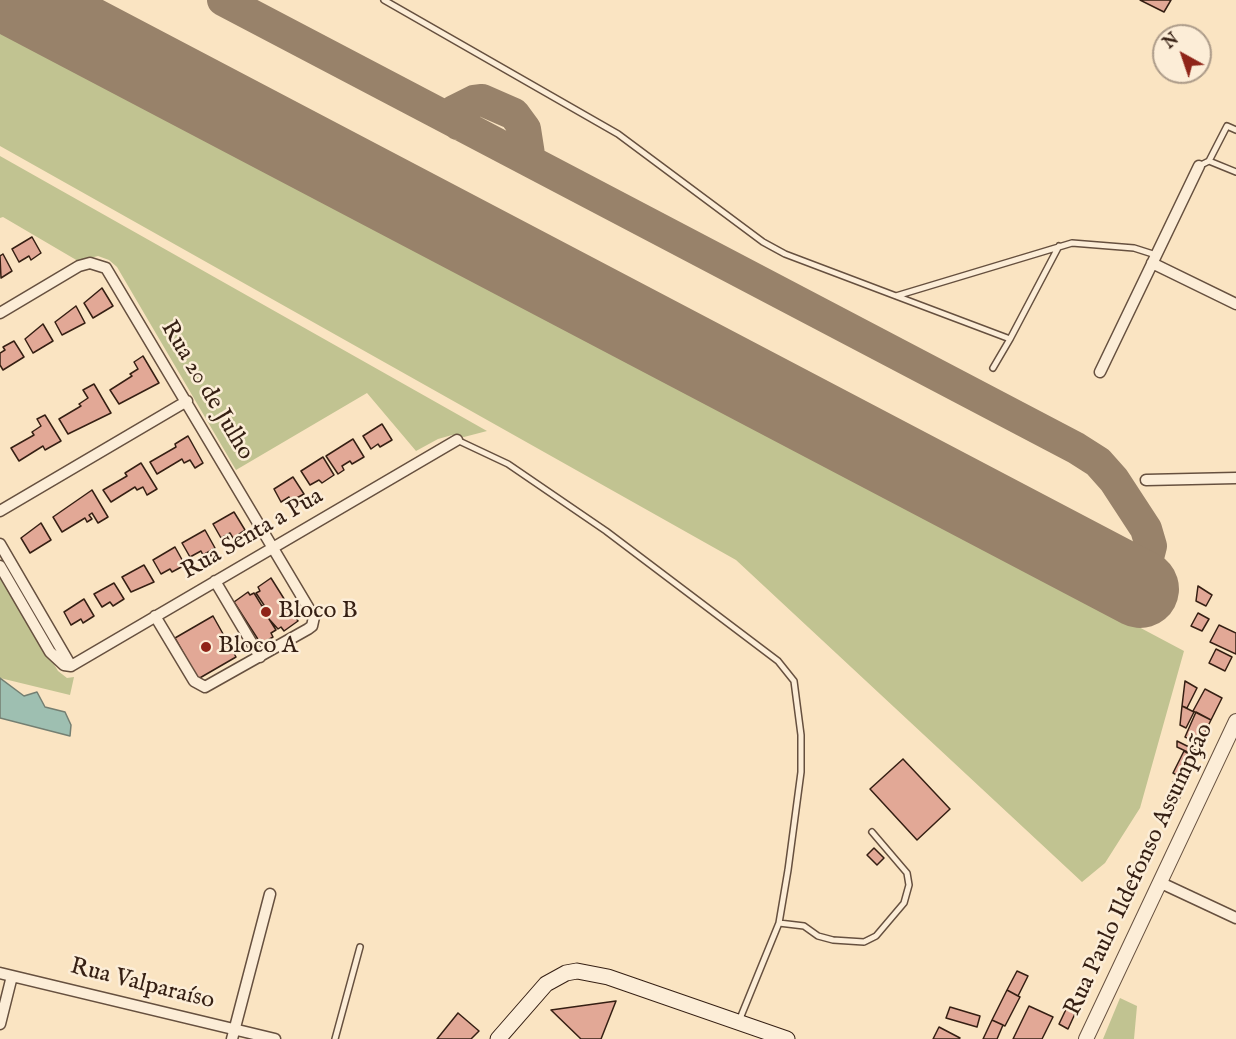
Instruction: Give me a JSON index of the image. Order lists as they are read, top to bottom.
{
  "streets": {
    "street": [
      "Rua 20 de Julho",
      "Rua Senta a Pua",
      "Rua Paulo Ildefonso Assumpção",
      "Rua Valparaíso"
    ]
  },
  "crossings": [
    ["Rua 20 de Julho", "Rua Senta a Pua"]
  ],
  "places": ["Bloco B", "Bloco A"],
  "north": "top left"
}
